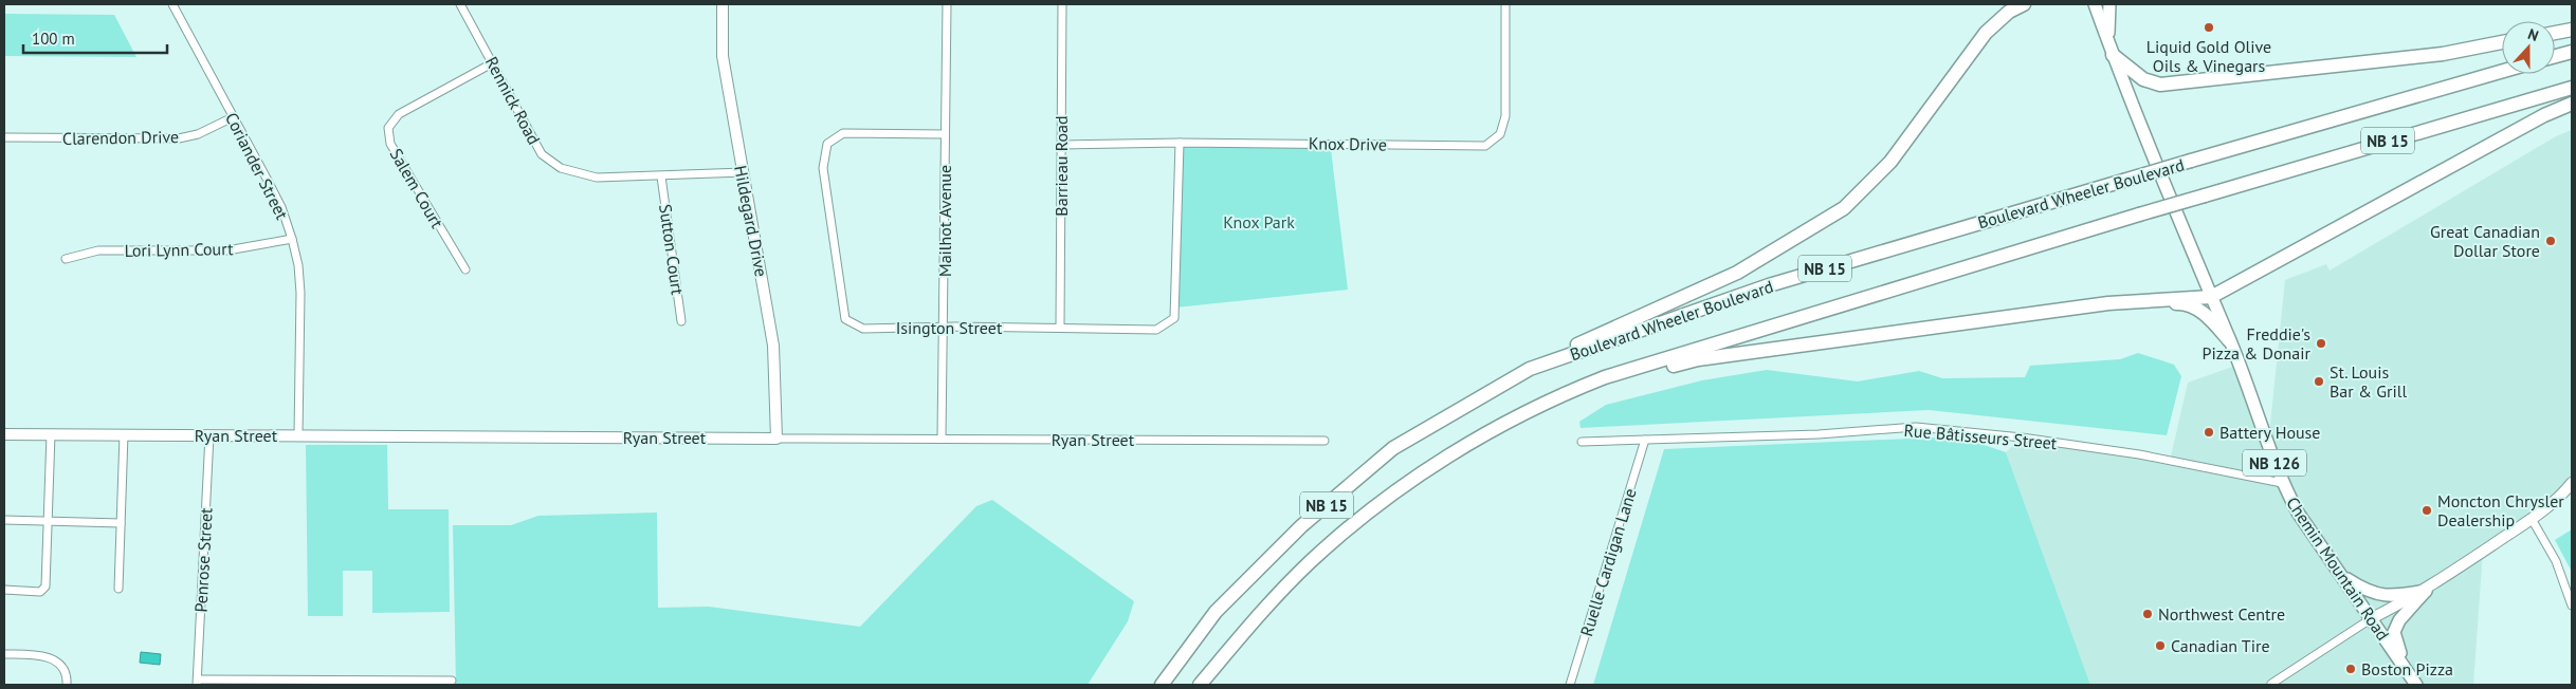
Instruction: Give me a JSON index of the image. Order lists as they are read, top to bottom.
{
  "streets": {
    "highway": ["NB 15", "Boulevard Wheeler Boulevard"],
    "main road": ["NB 126", "Chemin Mountain Road"],
    "street": [
      "Rennick Road",
      "Clarendon Drive",
      "Knox Drive",
      "Coriander Street",
      "Barrieau Road",
      "Salem Court",
      "Hildegard Drive",
      "Mailhot Avenue",
      "Lori Lynn Court",
      "Sutton Court",
      "Isington Street",
      "Ryan Street",
      "Rue Bâtisseurs Street",
      "Penrose Street",
      "Ruelle Cardigan Lane"
    ]
  },
  "crossings": [
    ["Rennick Road", "Salem Court"],
    ["Rennick Road", "Hildegard Drive"],
    ["Rennick Road", "Sutton Court"],
    ["Clarendon Drive", "Coriander Street"],
    ["Knox Drive", "Barrieau Road"],
    ["Knox Drive", "Isington Street"],
    ["Coriander Street", "Lori Lynn Court"],
    ["Coriander Street", "Ryan Street"],
    ["Barrieau Road", "Isington Street"],
    ["Hildegard Drive", "Ryan Street"],
    ["Mailhot Avenue", "Isington Street"],
    ["Mailhot Avenue", "Ryan Street"],
    ["Ryan Street", "Penrose Street"],
    ["Rue Bâtisseurs Street", "Ruelle Cardigan Lane"],
    ["Rue Bâtisseurs Street", "Chemin Mountain Road"]
  ],
  "parks": ["Knox Park"],
  "places": [
    "Liquid Gold Olive Oils & Vinegars",
    "Great Canadian Dollar Store",
    "Freddie's Pizza & Donair",
    "St. Louis Bar & Grill",
    "Battery House",
    "Moncton Chrysler Dealership",
    "Northwest Centre",
    "Canadian Tire",
    "Boston Pizza"
  ],
  "scale_bar": "100 m",
  "north": "top"
}
